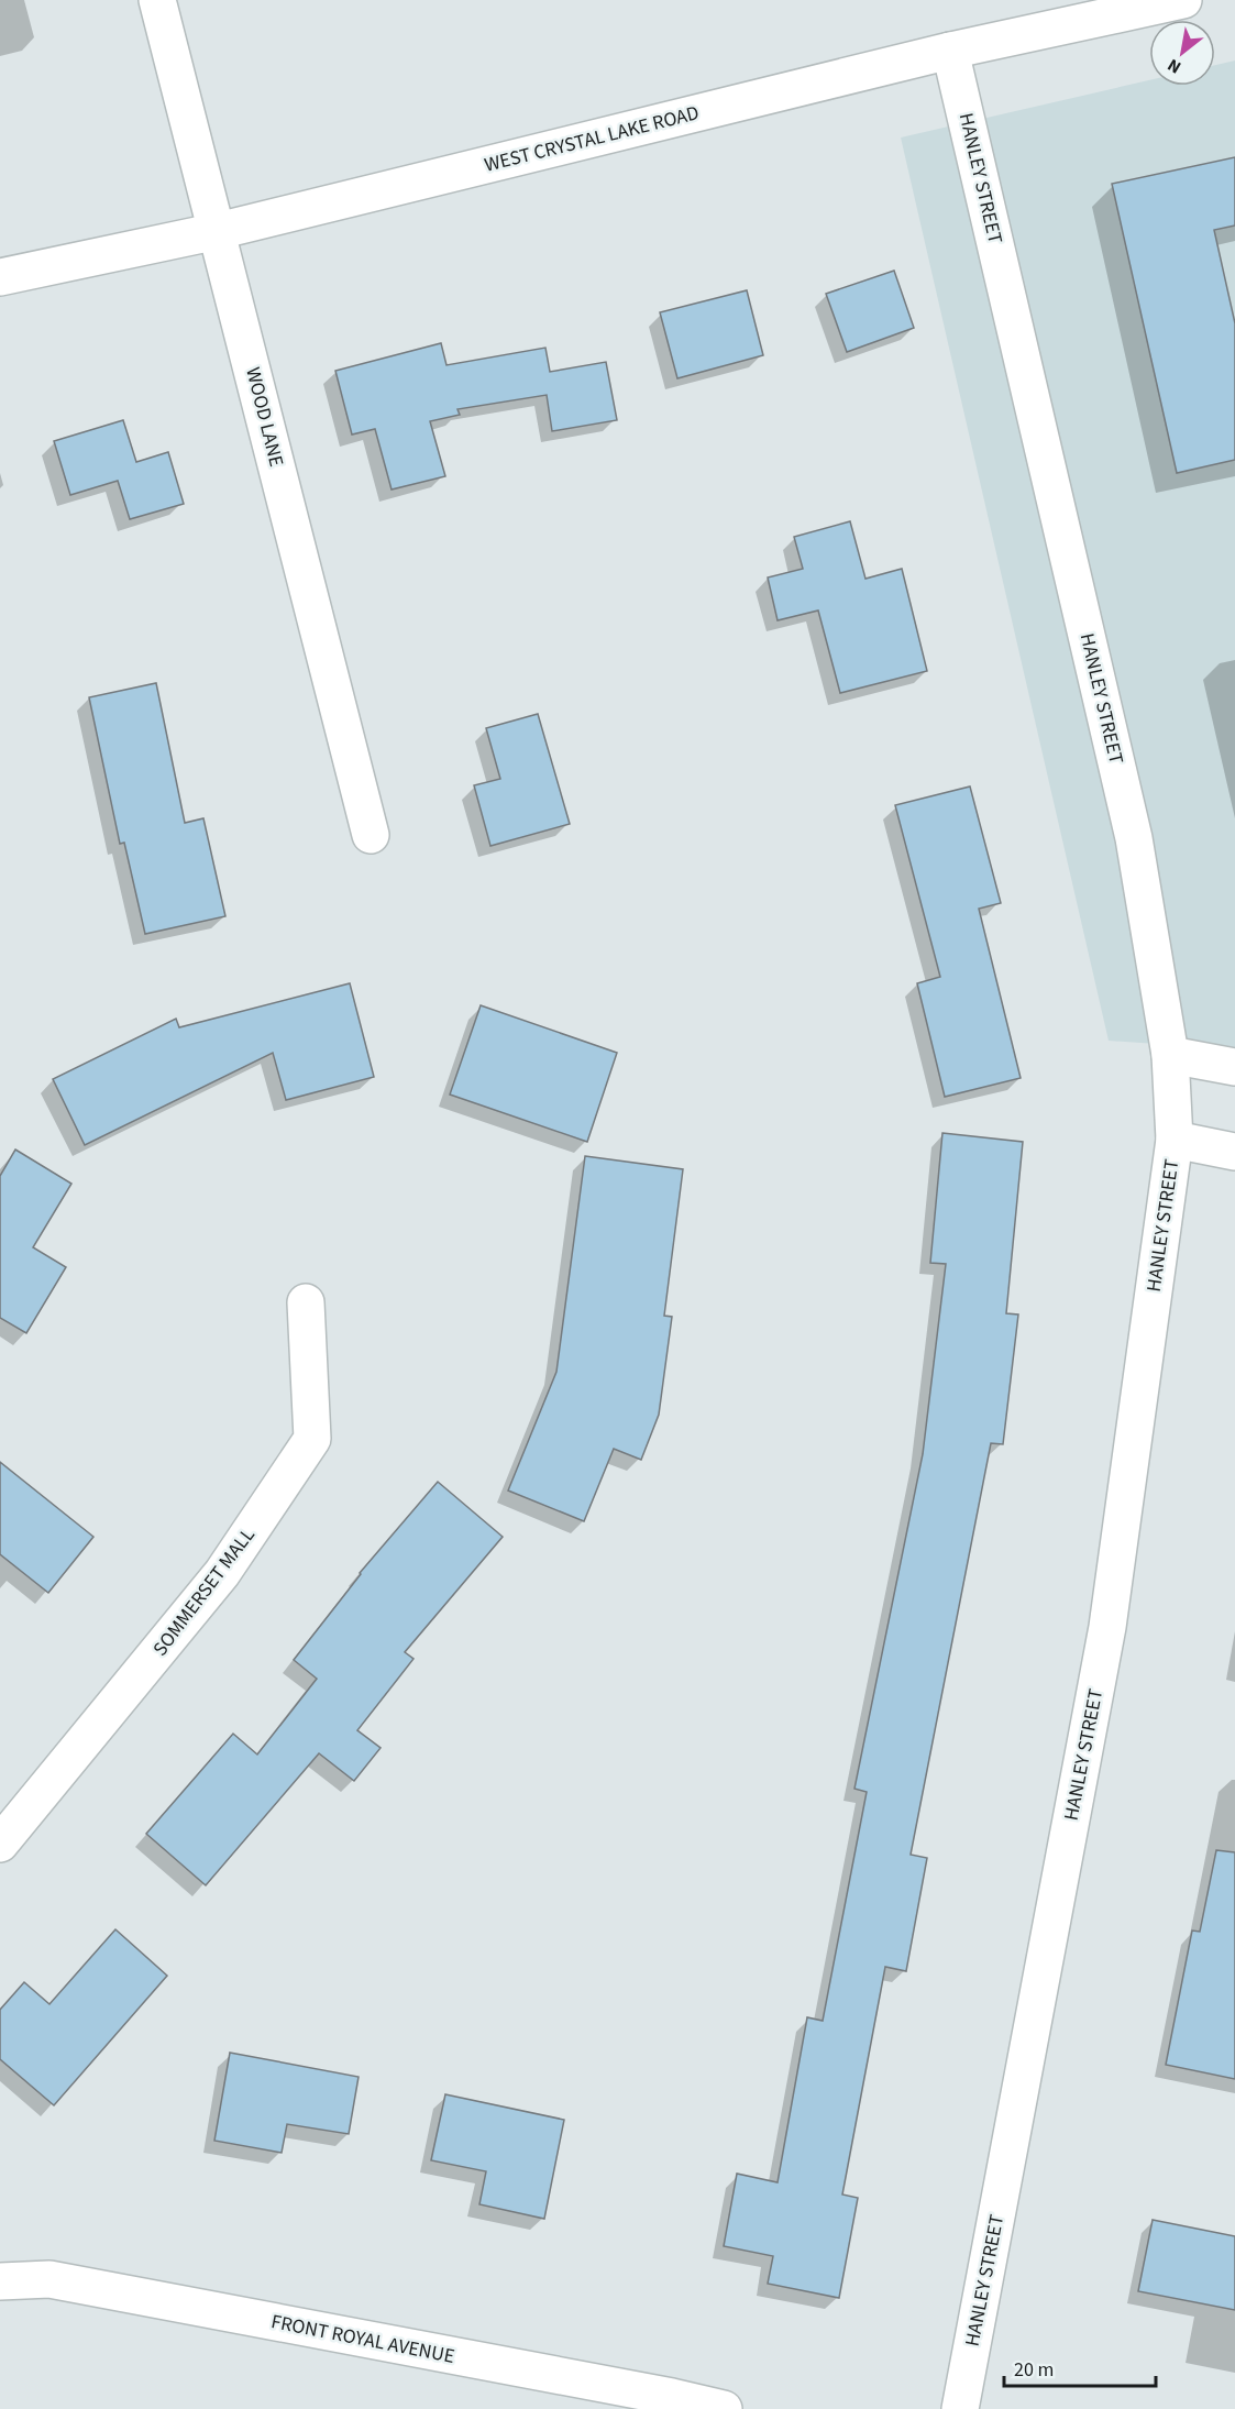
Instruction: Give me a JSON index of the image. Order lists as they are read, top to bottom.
{
  "streets": {
    "street": [
      "WEST CRYSTAL LAKE ROAD",
      "HANLEY STREET",
      "WOOD LANE",
      "SOMMERSET MALL",
      "FRONT ROYAL AVENUE"
    ]
  },
  "crossings": [
    ["WEST CRYSTAL LAKE ROAD", "HANLEY STREET"],
    ["WEST CRYSTAL LAKE ROAD", "WOOD LANE"]
  ],
  "scale_bar": "20 m",
  "north": "bottom left"
}
